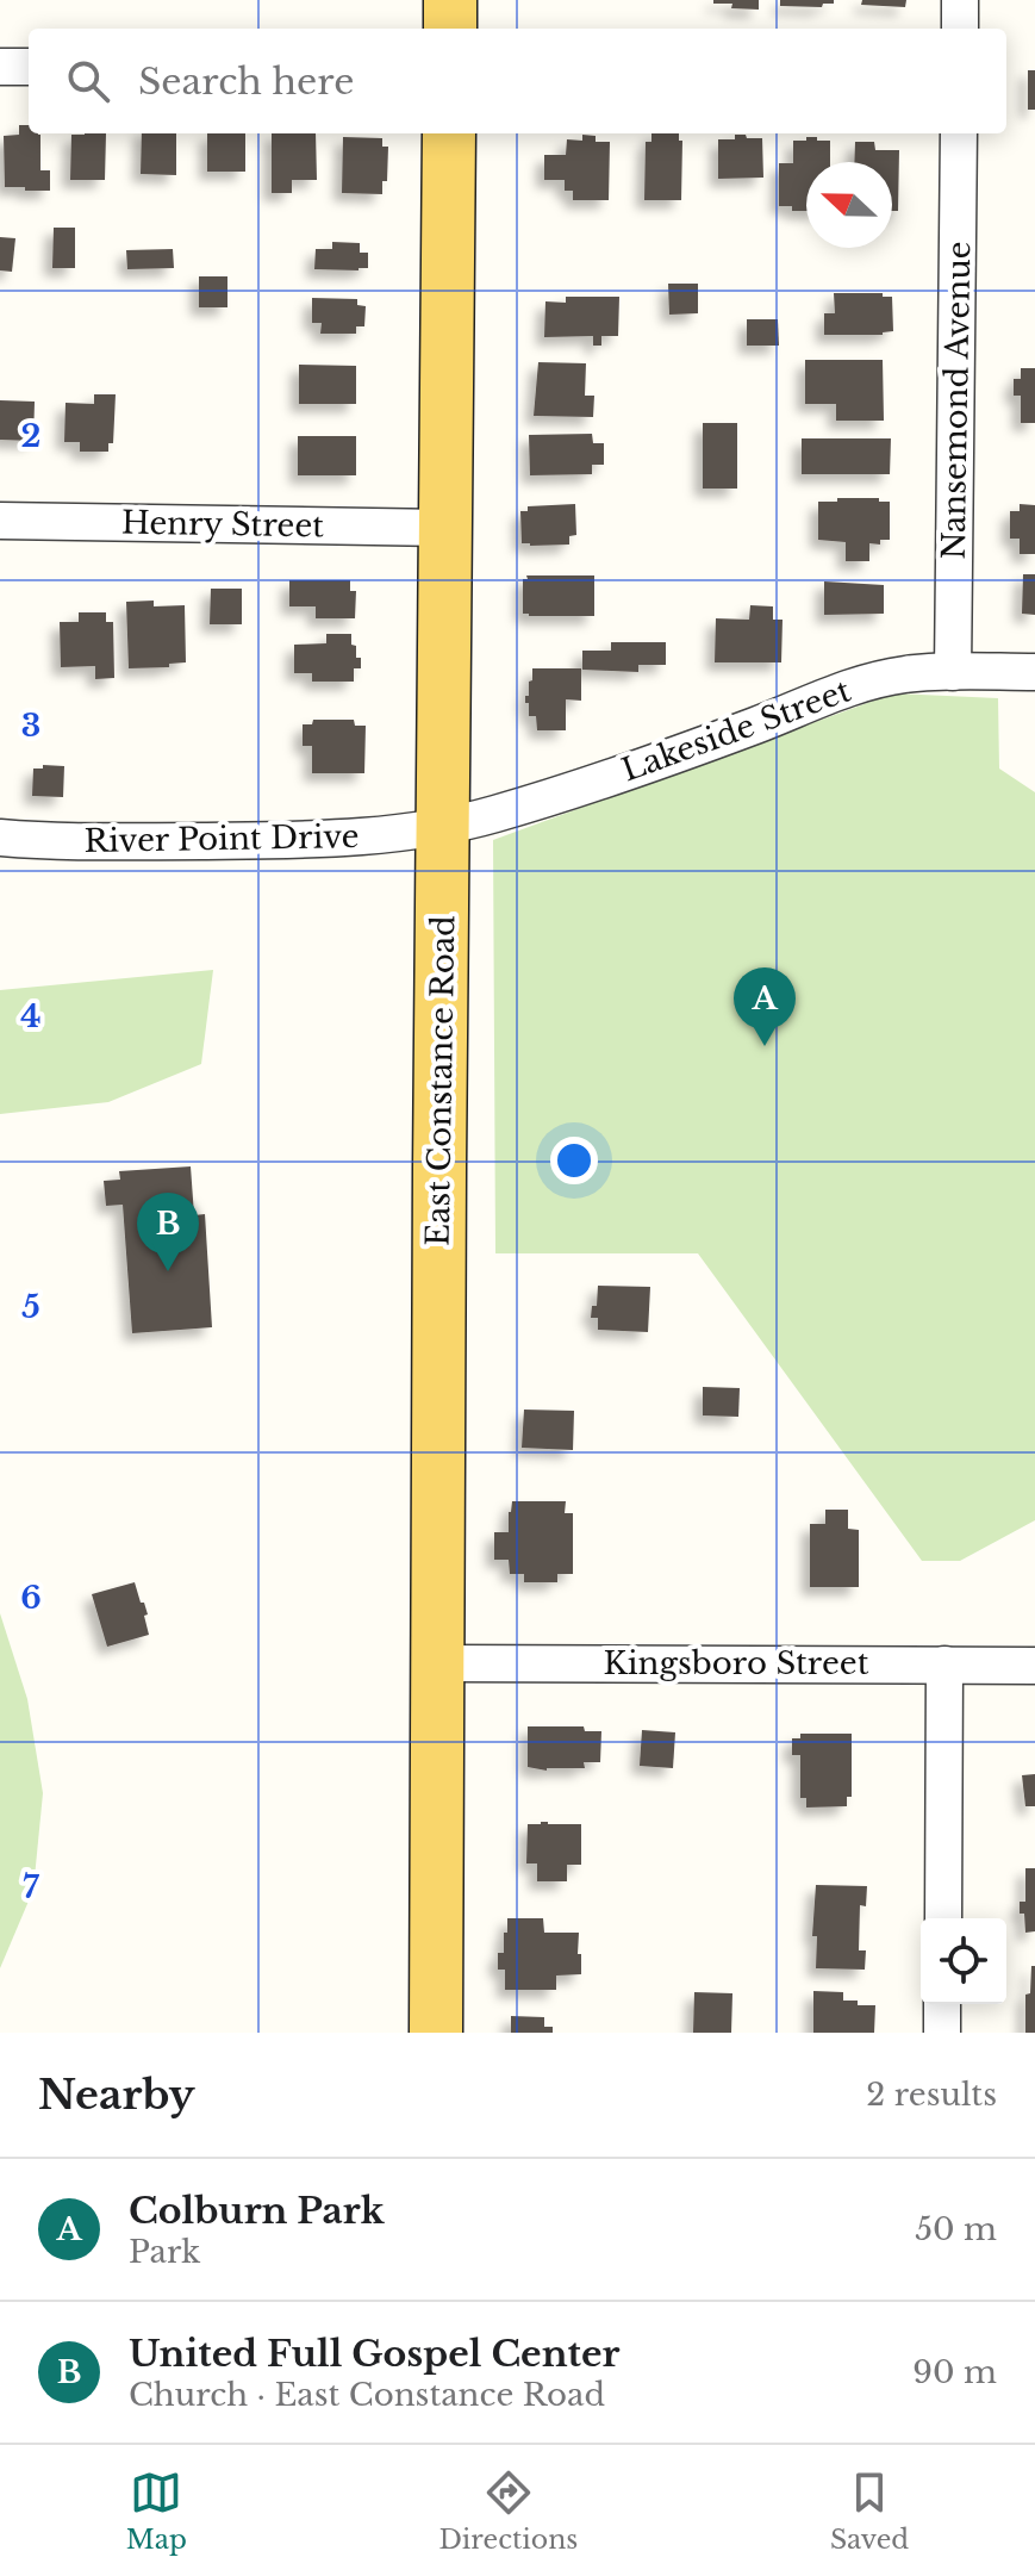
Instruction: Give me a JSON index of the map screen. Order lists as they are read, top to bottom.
{
  "streets": {
    "main road": ["East Constance Road"],
    "street": [
      "Nansemond Avenue",
      "Henry Street",
      "Lakeside Street",
      "River Point Drive",
      "Kingsboro Street"
    ]
  },
  "crossings": [
    ["Nansemond Avenue", "Lakeside Street"],
    ["Henry Street", "East Constance Road"],
    ["Lakeside Street", "River Point Drive"],
    ["Lakeside Street", "East Constance Road"],
    ["River Point Drive", "East Constance Road"],
    ["East Constance Road", "Kingsboro Street"]
  ],
  "north": "left",
  "page": {
    "search": "Search here",
    "pins": ["A", "B"],
    "heading": ["Nearby", "2 results"],
    "list": [
      {
        "mark": "A",
        "name": "Colburn Park",
        "note": "Park",
        "value": "50 m"
      },
      {
        "mark": "B",
        "name": "United Full Gospel Center",
        "note": "Church · East Constance Road",
        "value": "90 m"
      }
    ],
    "nav": ["Map", "Directions", "Saved"]
  },
  "grid": {
    "rows": [
      "2",
      "3",
      "4",
      "5",
      "6",
      "7"
    ]
  }
}
